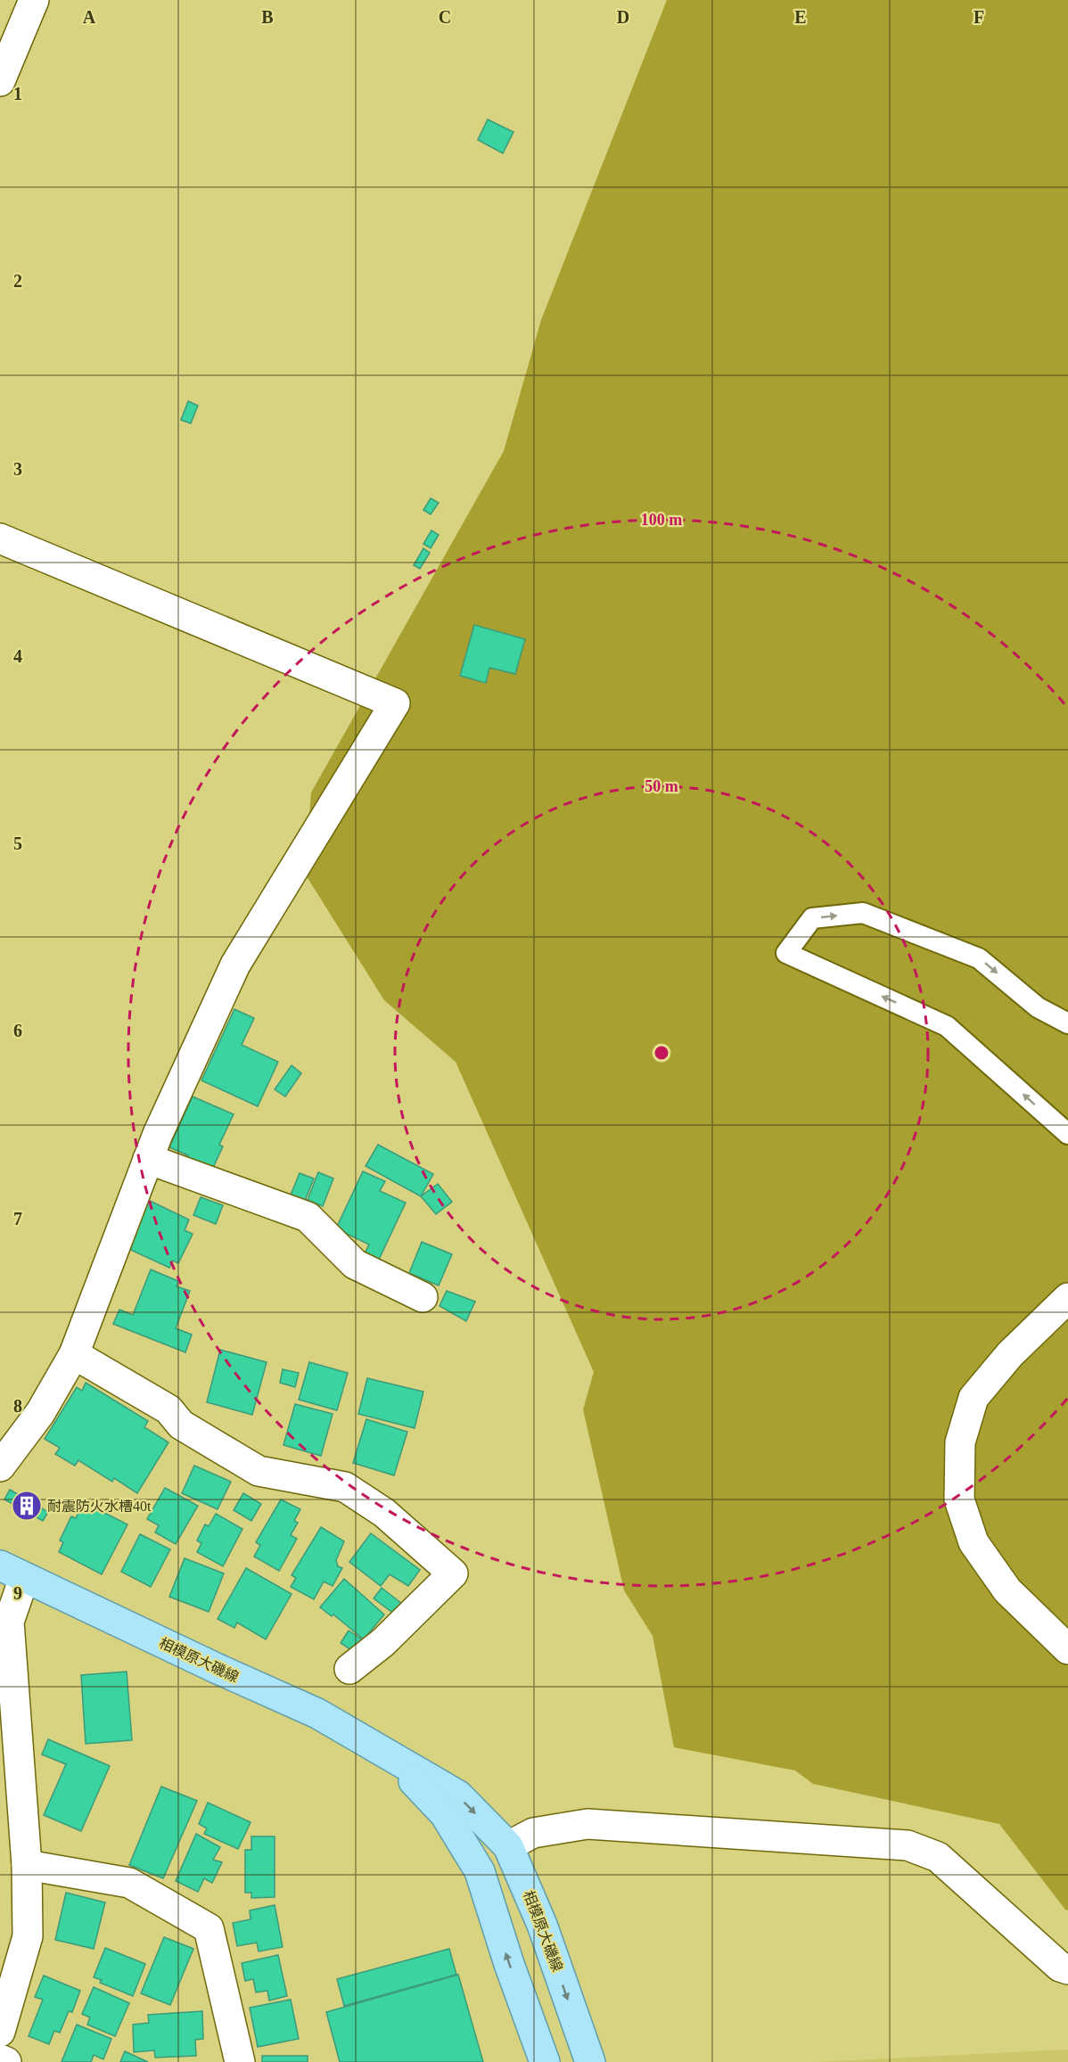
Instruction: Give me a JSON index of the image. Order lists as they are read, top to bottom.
{
  "streets": {
    "main road": ["相模原大磯線"]
  },
  "places": {
    "building": ["耐震防火水槽40t"]
  },
  "grid": {
    "columns": [
      "A",
      "B",
      "C",
      "D",
      "E",
      "F"
    ],
    "rows": [
      "1",
      "2",
      "3",
      "4",
      "5",
      "6",
      "7",
      "8",
      "9"
    ]
  },
  "rings": ["100 m", "50 m"]
}
